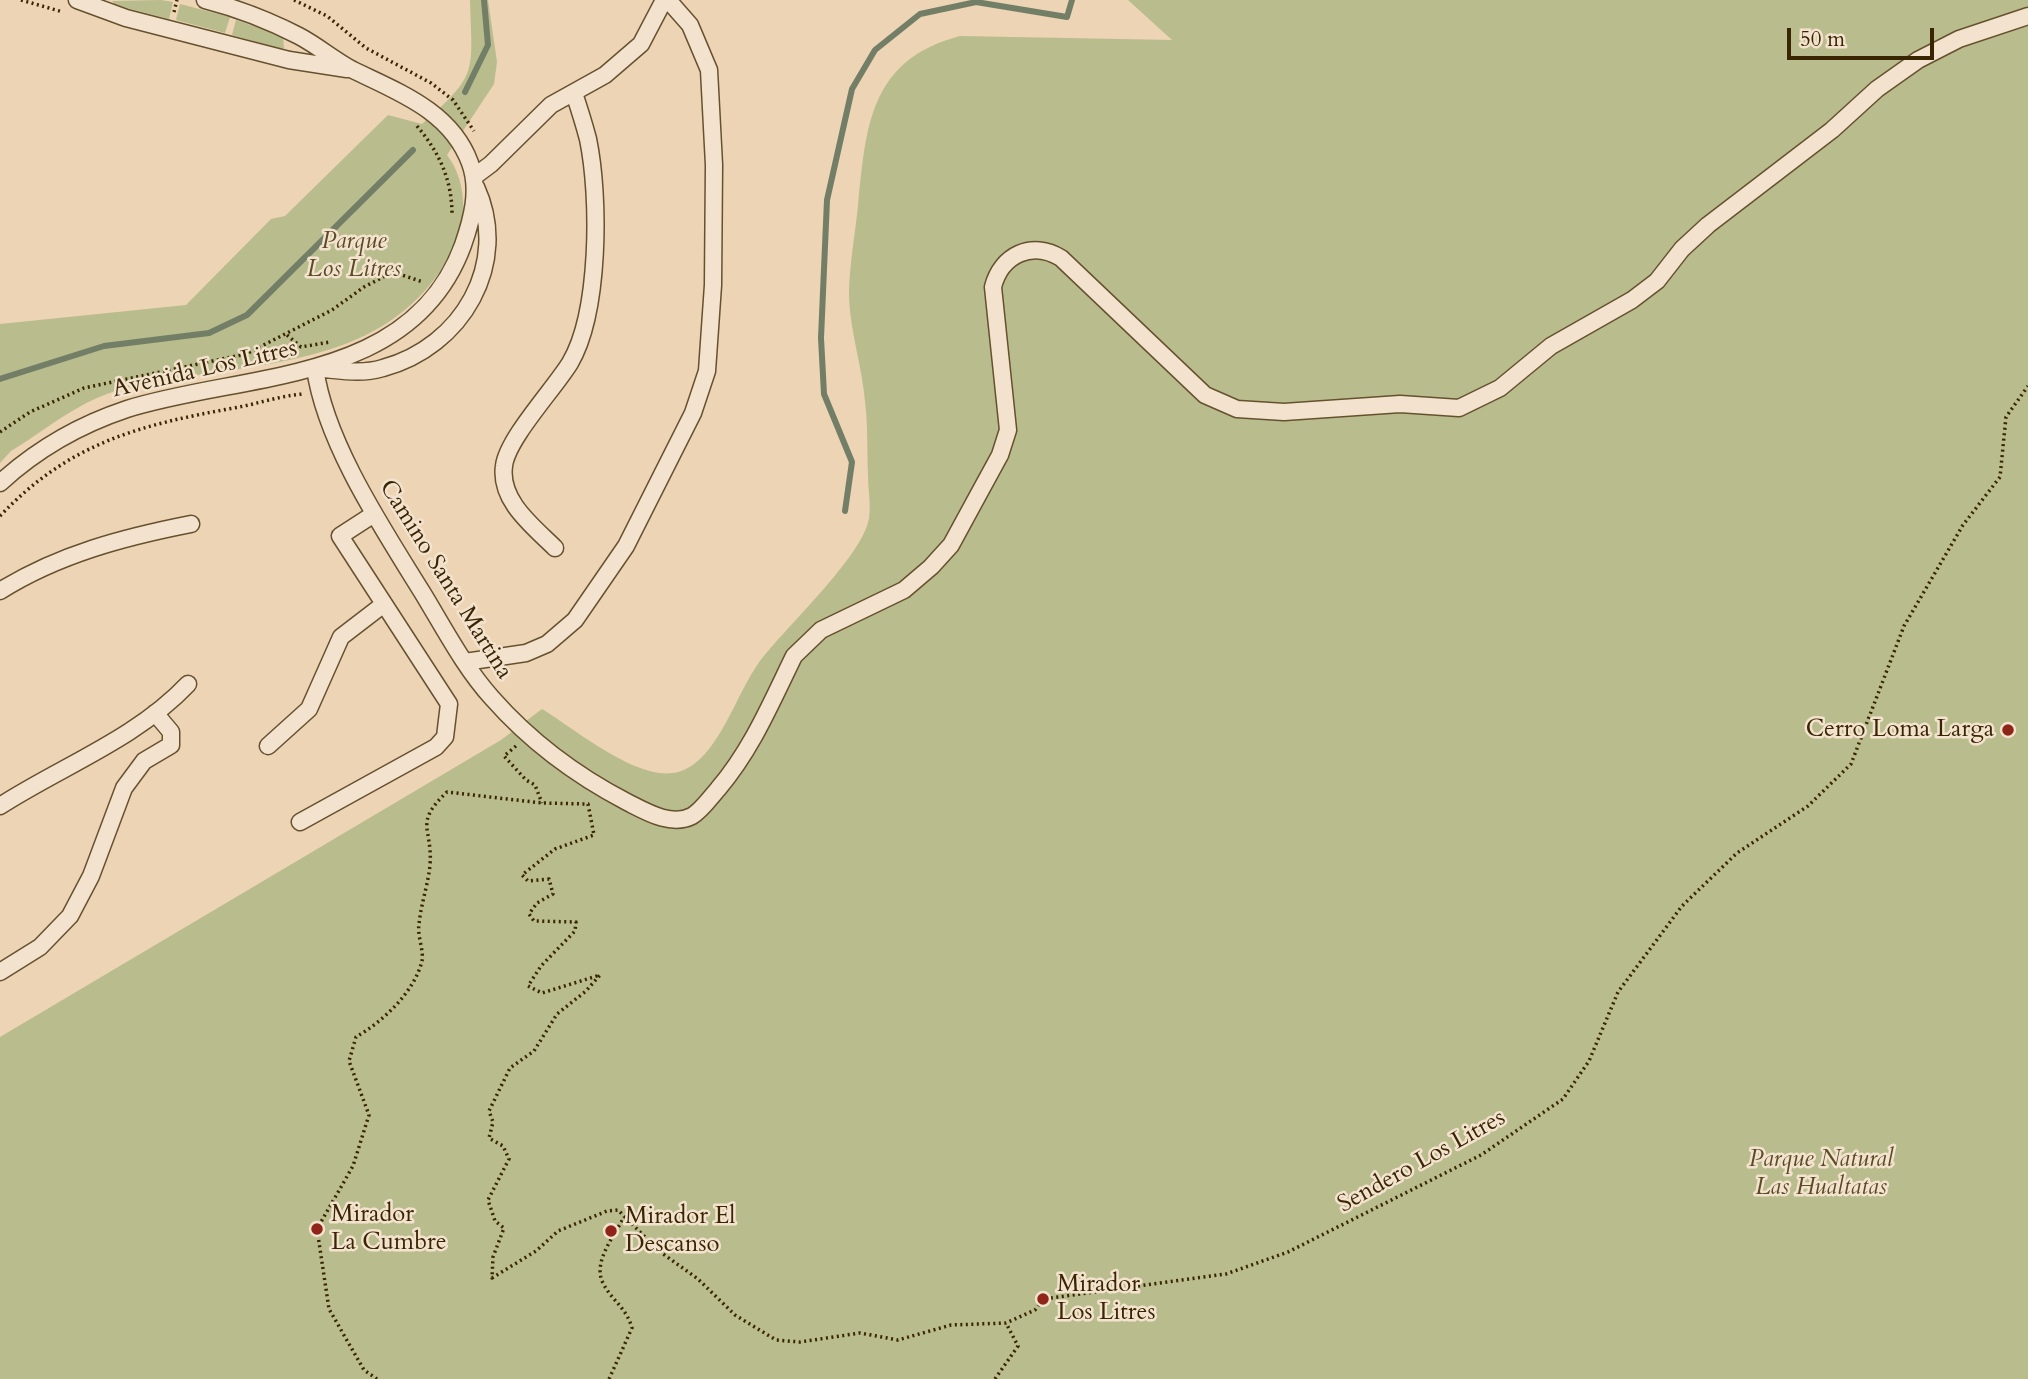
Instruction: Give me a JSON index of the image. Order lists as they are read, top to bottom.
{
  "streets": {
    "street": ["Avenida Los Litres", "Camino Santa Martina"],
    "path": ["Sendero Los Litres"]
  },
  "crossings": [
    ["Avenida Los Litres", "Camino Santa Martina"]
  ],
  "parks": ["Parque Los Litres", "Parque Natural Las Hualtatas"],
  "places": [
    "Cerro Loma Larga",
    "Mirador La Cumbre",
    "Mirador El Descanso",
    "Mirador Los Litres"
  ],
  "scale_bar": "50 m"
}
